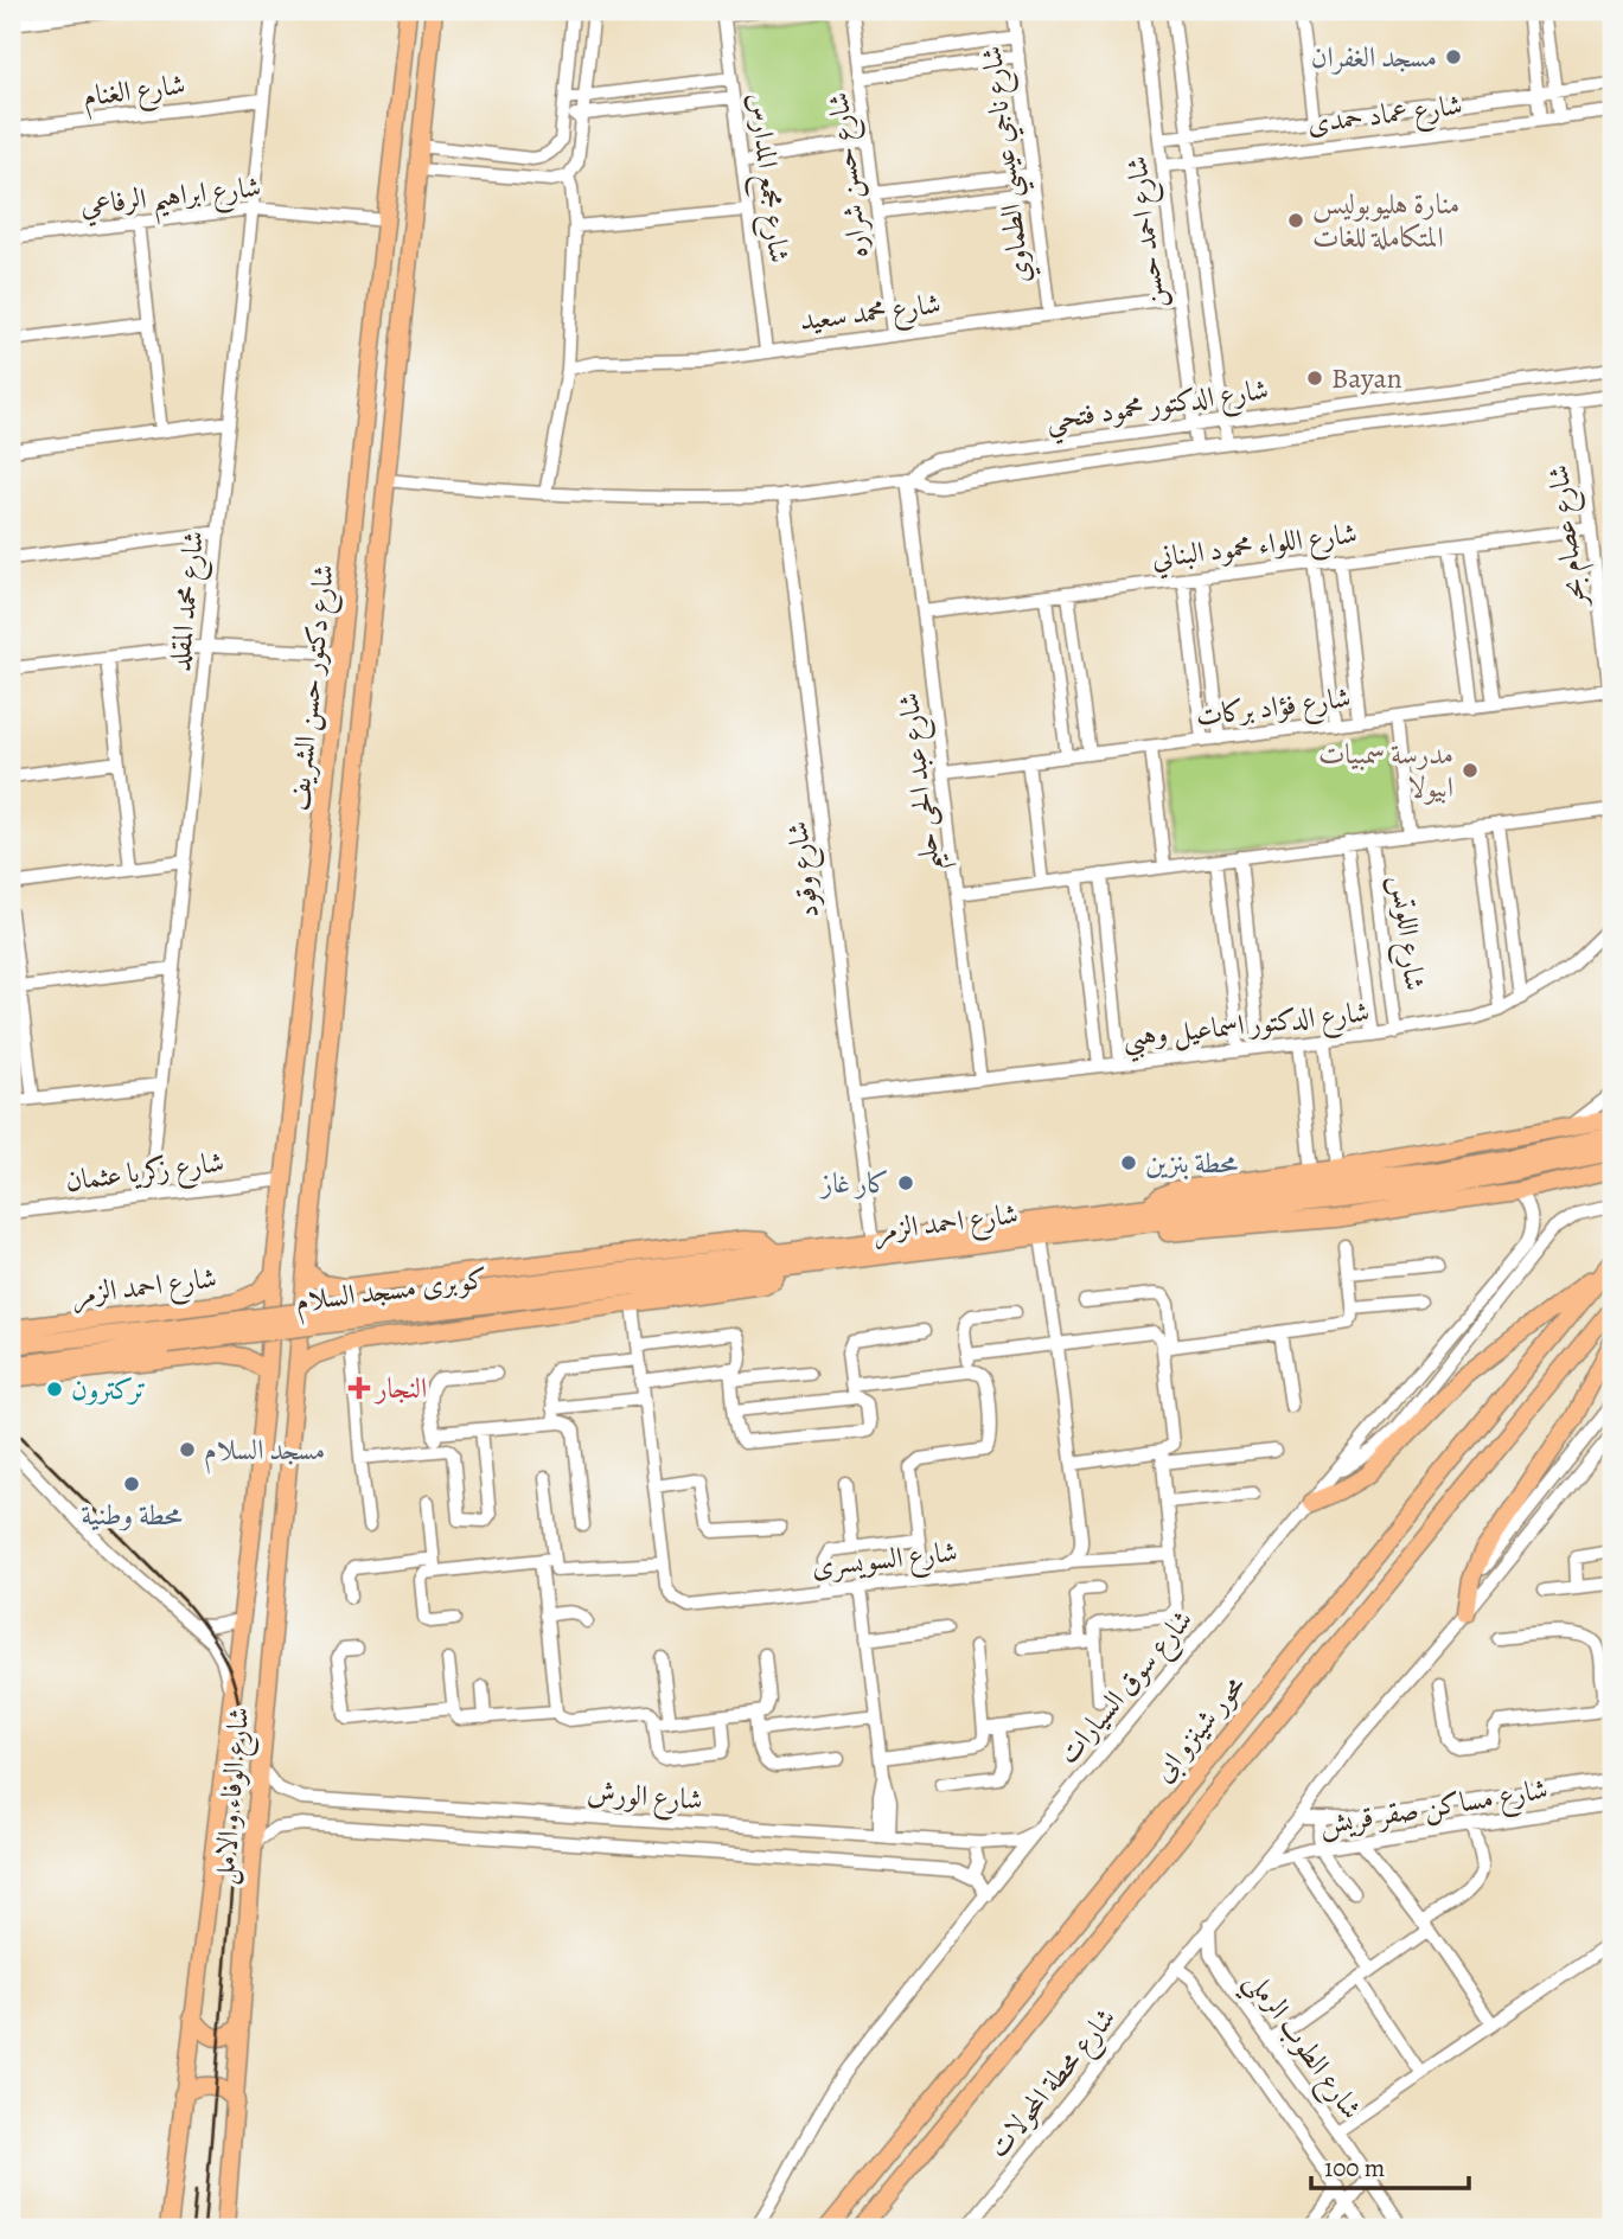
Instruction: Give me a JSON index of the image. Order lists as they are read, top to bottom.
{
  "streets": {
    "main road": [
      "شارع دكتور حسن الشريف",
      "شارع احمد الزمر",
      "كوبرى مسجد السلام",
      "محور شينزو ابى",
      "شارع الوفاء و الامل"
    ],
    "street": [
      "شارع الغنام",
      "شارع عماد حمدى",
      "شارع ناجي عيسي الطماوي",
      "شارع حسن شراره",
      "شارع مجمع المدارس",
      "شارع ابراهيم الرفاعي",
      "شارع احمد حسن",
      "شارع محمد سعيد",
      "شارع الدكتور محمود فتحي",
      "شارع عصام بحر",
      "شارع اللواء محمود البناني",
      "شارع محمد المقلد",
      "شارع فؤاد بركات",
      "شارع عبد الحى حليم",
      "شارع وقود",
      "شارع اللوتس",
      "شارع الدكتور اسماعيل وهبي",
      "شارع زكريا عثمان",
      "شارع السويسرى",
      "شارع سوق السيارات",
      "شارع الورش",
      "شارع مساكن صقر قريش",
      "شارع الطوب الرملي",
      "شارع محطة المحولات"
    ]
  },
  "crossings": [
    ["شارع الغنام", "شارع محمد المقلد"],
    ["شارع عماد حمدى", "شارع احمد حسن"],
    ["شارع ناجي عيسي الطماوي", "شارع محمد سعيد"],
    ["شارع حسن شراره", "شارع محمد سعيد"],
    ["شارع مجمع المدارس", "شارع محمد سعيد"],
    ["شارع ابراهيم الرفاعي", "شارع محمد المقلد"],
    ["شارع ابراهيم الرفاعي", "شارع دكتور حسن الشريف"],
    ["شارع احمد حسن", "شارع محمد سعيد"],
    ["شارع احمد حسن", "شارع الدكتور محمود فتحي"],
    ["شارع الدكتور محمود فتحي", "شارع عصام بحر"],
    ["شارع الدكتور محمود فتحي", "شارع دكتور حسن الشريف"],
    ["شارع الدكتور محمود فتحي", "شارع عبد الحى حليم"],
    ["شارع الدكتور محمود فتحي", "شارع وقود"],
    ["شارع عصام بحر", "شارع اللواء محمود البناني"],
    ["شارع عصام بحر", "شارع فؤاد بركات"],
    ["شارع اللواء محمود البناني", "شارع عبد الحى حليم"],
    ["شارع محمد المقلد", "شارع زكريا عثمان"],
    ["شارع دكتور حسن الشريف", "شارع زكريا عثمان"],
    ["شارع دكتور حسن الشريف", "شارع احمد الزمر"],
    ["شارع دكتور حسن الشريف", "شارع الوفاء و الامل"],
    ["شارع فؤاد بركات", "شارع عبد الحى حليم"],
    ["شارع عبد الحى حليم", "شارع الدكتور اسماعيل وهبي"],
    ["شارع وقود", "شارع الدكتور اسماعيل وهبي"],
    ["شارع وقود", "شارع احمد الزمر"],
    ["شارع اللوتس", "شارع الدكتور اسماعيل وهبي"],
    ["شارع احمد الزمر", "كوبرى مسجد السلام"],
    ["شارع احمد الزمر", "شارع السويسرى"],
    ["شارع احمد الزمر", "شارع سوق السيارات"],
    ["شارع احمد الزمر", "شارع الوفاء و الامل"],
    ["شارع سوق السيارات", "شارع الورش"],
    ["شارع الوفاء و الامل", "شارع الورش"],
    ["شارع الطوب الرملي", "شارع محطة المحولات"]
  ],
  "places": {
    "other": [
      "مسجد الغفران",
      "منارة هليوبوليس المتكاملة للغات",
      "Bayan",
      "مدرسة سمبيات ابيولا",
      "محطة بنزين",
      "كار غاز",
      "تركترون",
      "مسجد السلام",
      "محطة وطنية"
    ],
    "health": ["النجار"]
  },
  "scale_bar": "100 m"
}
